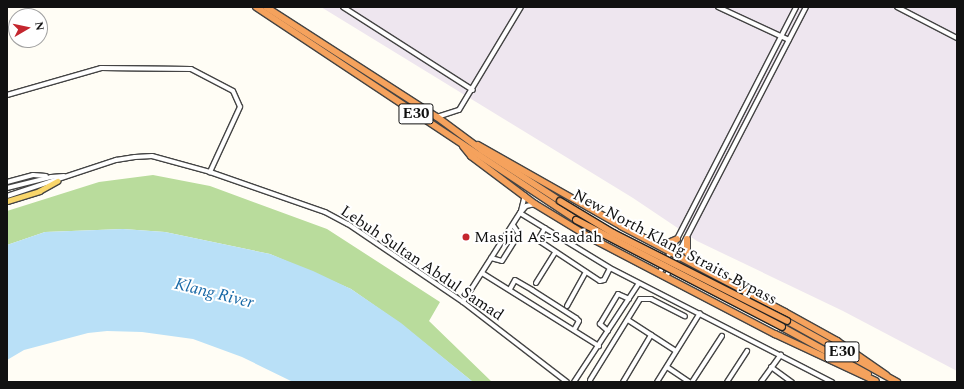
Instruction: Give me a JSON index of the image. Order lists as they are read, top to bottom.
{
  "streets": {
    "highway": ["E30", "New North Klang Straits Bypass"],
    "street": ["Lebuh Sultan Abdul Samad"]
  },
  "water": ["Klang River"],
  "places": ["Masjid As-Saadah"],
  "north": "right"
}
